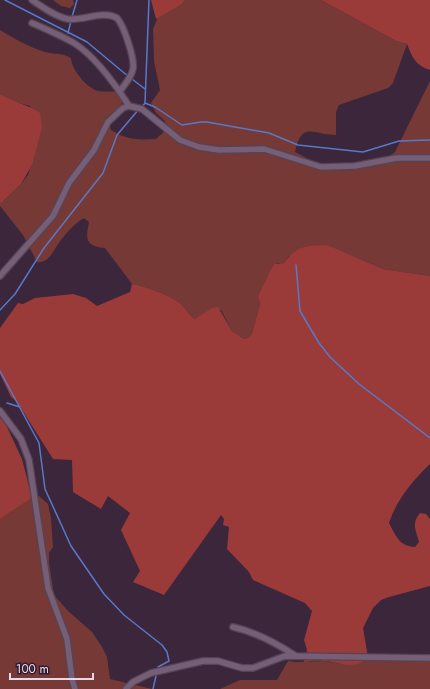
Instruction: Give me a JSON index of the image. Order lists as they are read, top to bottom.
{
  "scale_bar": "100 m"
}
